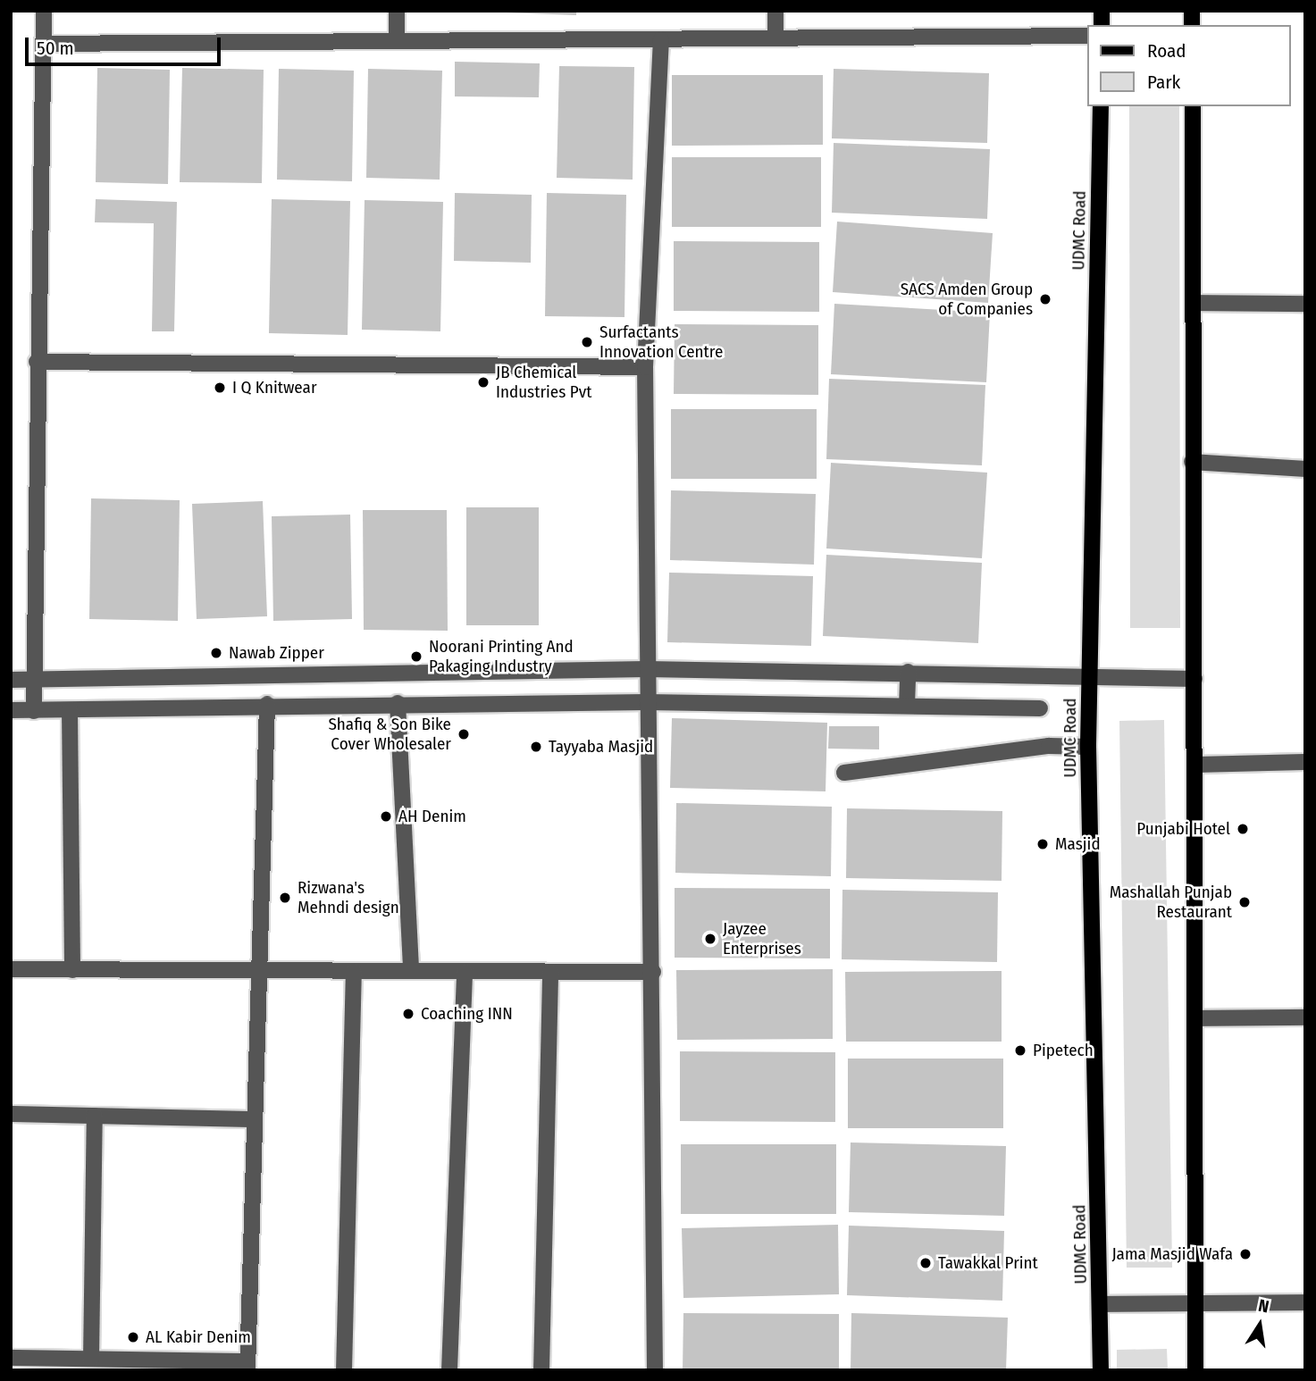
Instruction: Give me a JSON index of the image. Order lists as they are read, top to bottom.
{
  "streets": {
    "main road": ["UDMC Road"]
  },
  "places": [
    "SACS Amden Group of Companies",
    "Surfactants Innovation Centre",
    "JB Chemical Industries Pvt",
    "I Q Knitwear",
    "Nawab Zipper",
    "Noorani Printing And Pakaging Industry",
    "Shafiq & Son Bike Cover Wholesaler",
    "Tayyaba Masjid",
    "AH Denim",
    "Punjabi Hotel",
    "Masjid",
    "Rizwana's Mehndi design",
    "Mashallah Punjab Restaurant",
    "Jayzee Enterprises",
    "Coaching INN",
    "Pipetech",
    "Jama Masjid Wafa",
    "Tawakkal Print",
    "AL Kabir Denim"
  ],
  "legend": ["Road", "Park"],
  "scale_bar": "50 m",
  "north": "top"
}
